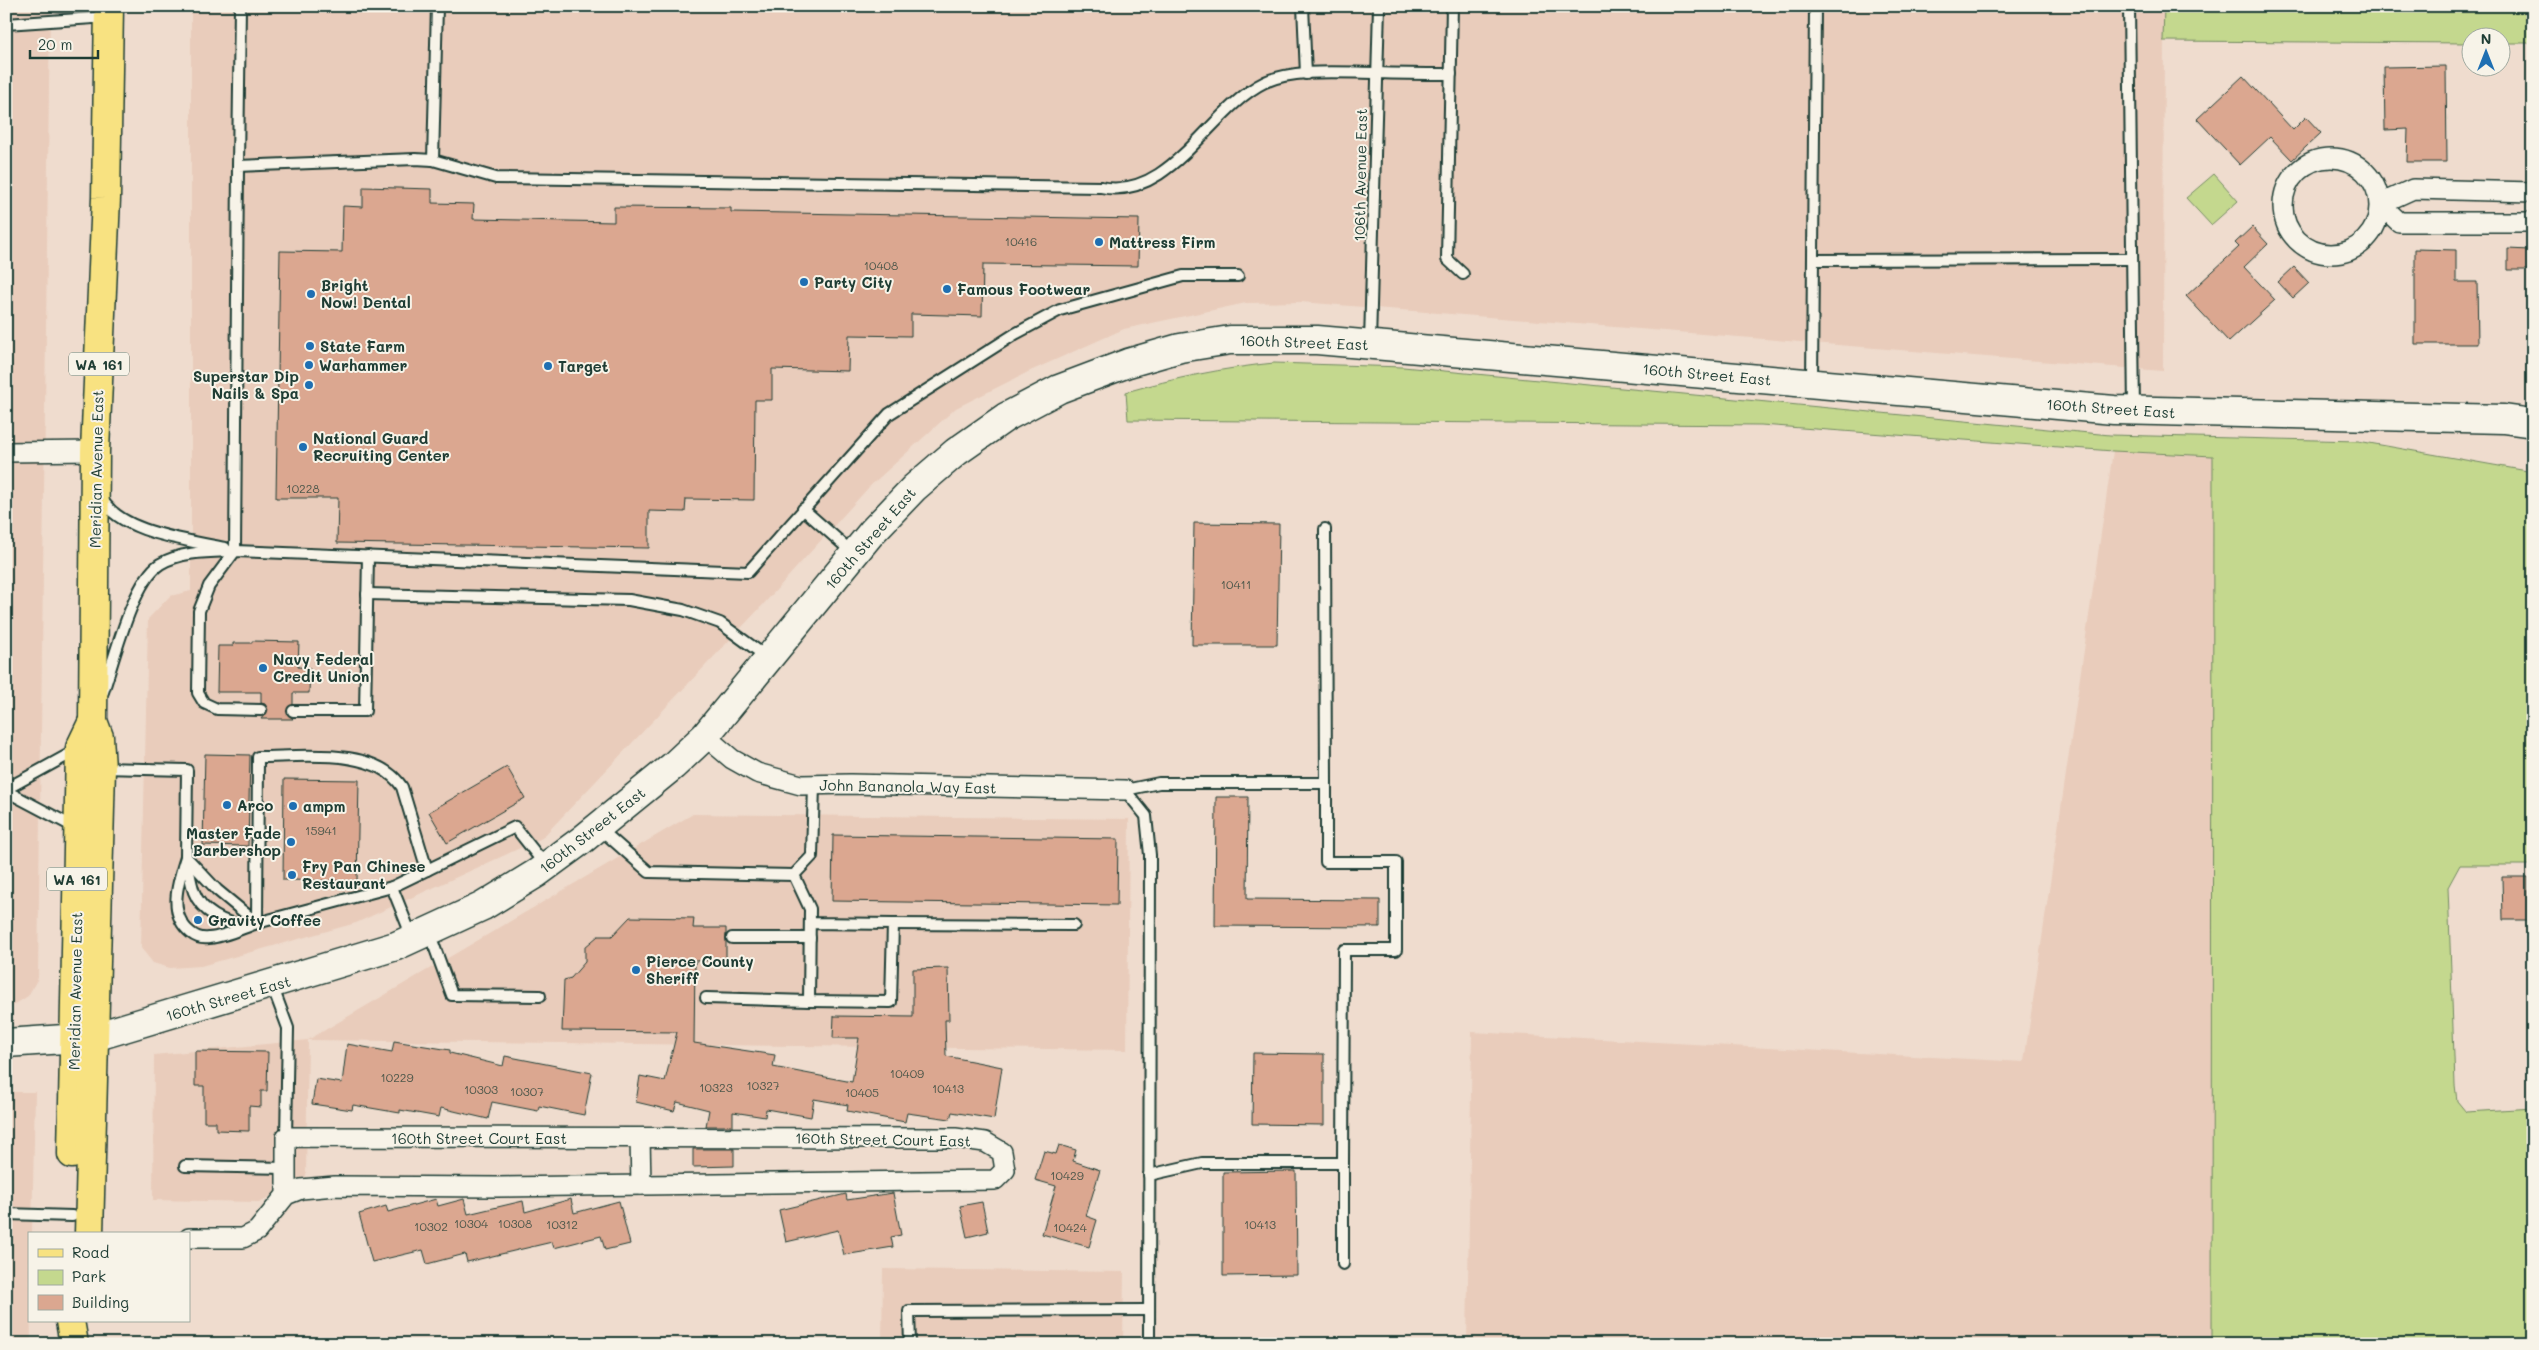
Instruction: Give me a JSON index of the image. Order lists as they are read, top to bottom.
{
  "streets": {
    "main road": ["WA 161", "Meridian Avenue East"],
    "street": ["160th Street East", "John Bananola Way East", "160th Street Court East"],
    "lane": ["106th Avenue East"]
  },
  "crossings": [
    ["106th Avenue East", "160th Street East"],
    ["160th Street East", "Meridian Avenue East"],
    ["160th Street East", "John Bananola Way East"]
  ],
  "places": [
    "Mattress Firm",
    "Party City",
    "Famous Footwear",
    "Bright Now! Dental",
    "State Farm",
    "Warhammer",
    "Target",
    "Superstar Dip Nails & Spa",
    "National Guard Recruiting Center",
    "Navy Federal Credit Union",
    "Arco",
    "ampm",
    "Master Fade Barbershop",
    "Fry Pan Chinese Restaurant",
    "Gravity Coffee",
    "Pierce County Sheriff"
  ],
  "house_numbers": [
    "10416",
    "10408",
    "10228",
    "10411",
    "15941",
    "10409",
    "10229",
    "10327",
    "10323",
    "10413",
    "10303",
    "10307",
    "10405",
    "10429",
    "10304",
    "10308",
    "10312",
    "10413",
    "10302",
    "10424"
  ],
  "legend": ["Road", "Park", "Building"],
  "scale_bar": "20 m",
  "north": "top"
}
